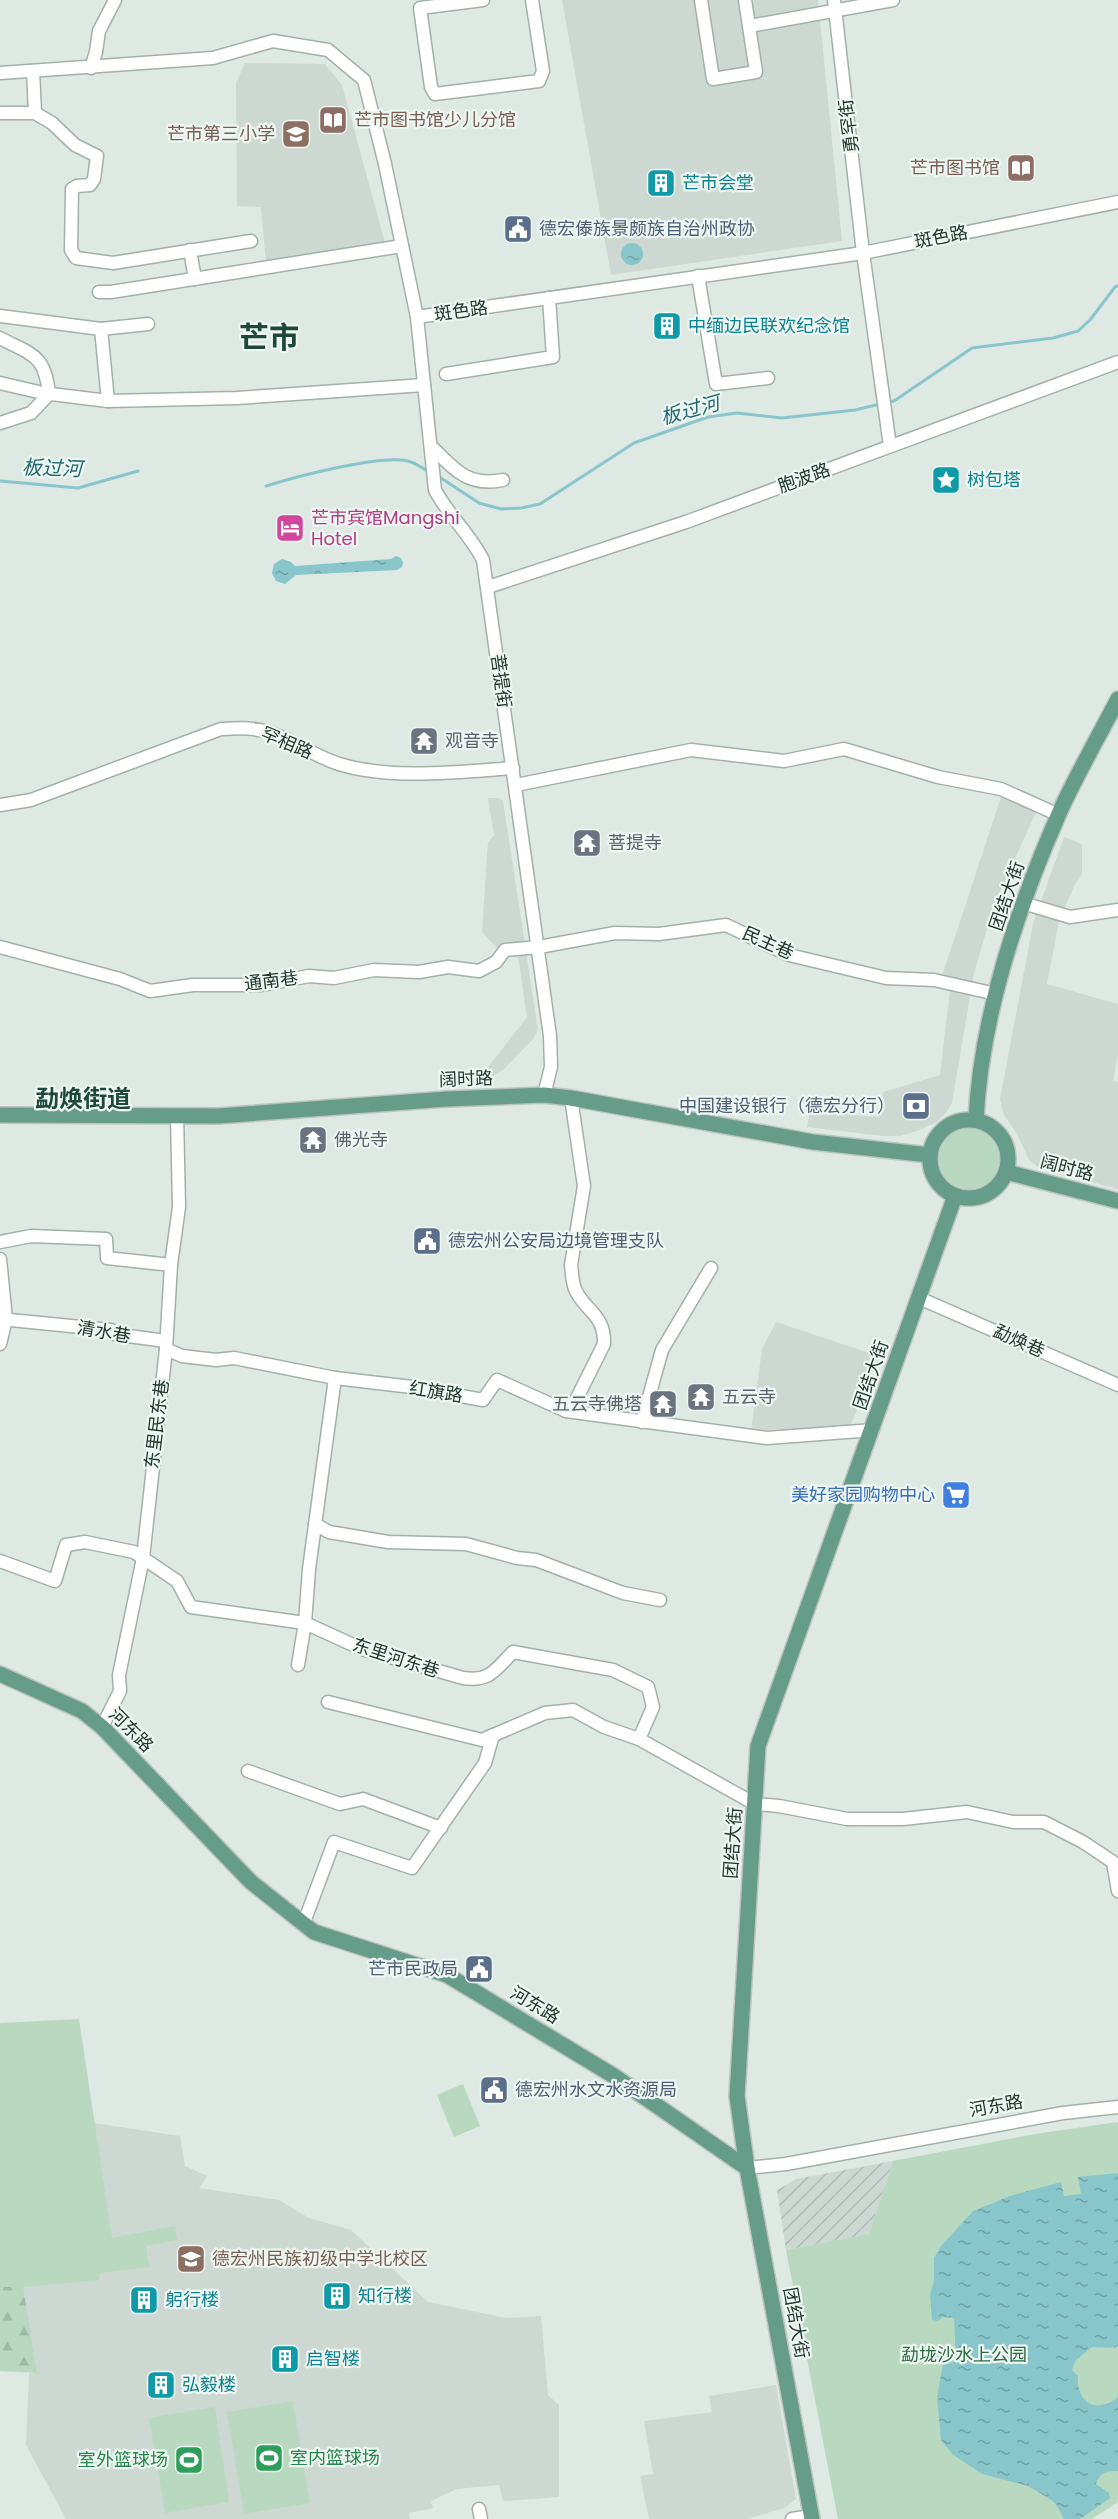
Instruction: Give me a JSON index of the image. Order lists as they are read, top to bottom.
{
  "streets": {
    "main road": ["团结大街", "阔时路", "河东路"],
    "street": [
      "勇罕街",
      "斑色路",
      "胞波路",
      "菩提街",
      "罕相路",
      "民主巷",
      "通南巷",
      "清水巷",
      "勐焕巷",
      "红旗路",
      "东里民东巷",
      "东里河东巷"
    ]
  },
  "crossings": [
    ["勇罕街", "斑色路"],
    ["勇罕街", "胞波路"],
    ["斑色路", "菩提街"],
    ["胞波路", "菩提街"],
    ["菩提街", "罕相路"],
    ["菩提街", "民主巷"],
    ["菩提街", "通南巷"],
    ["菩提街", "阔时路"],
    ["团结大街", "民主巷"],
    ["团结大街", "阔时路"],
    ["团结大街", "勐焕巷"],
    ["团结大街", "红旗路"],
    ["团结大街", "河东路"],
    ["民主巷", "通南巷"],
    ["阔时路", "东里民东巷"],
    ["清水巷", "红旗路"],
    ["清水巷", "东里民东巷"],
    ["红旗路", "东里民东巷"],
    ["东里民东巷", "东里河东巷"],
    ["东里民东巷", "河东路"]
  ],
  "districts": ["芒市", "勐焕街道"],
  "water": ["板过河"],
  "parks": ["勐垅沙水上公园"],
  "places": {
    "library": ["芒市图书馆少儿分馆", "芒市图书馆"],
    "school or university": ["芒市第三小学", "德宏州民族初级中学北校区"],
    "building": [
      "芒市会堂",
      "中缅边民联欢纪念馆",
      "知行楼",
      "躬行楼",
      "启智楼",
      "弘毅楼"
    ],
    "public building": [
      "德宏傣族景颇族自治州政协",
      "德宏州公安局边境管理支队",
      "芒市民政局",
      "德宏州水文水资源局"
    ],
    "place": ["树包塔"],
    "hotel": ["芒市宾馆Mangshi Hotel"],
    "temple": [
      "观音寺",
      "菩提寺",
      "佛光寺",
      "五云寺",
      "五云寺佛塔"
    ],
    "bank": ["中国建设银行（德宏分行）"],
    "supermarket": ["美好家园购物中心"],
    "sports": ["室内篮球场", "室外篮球场"]
  }
}
